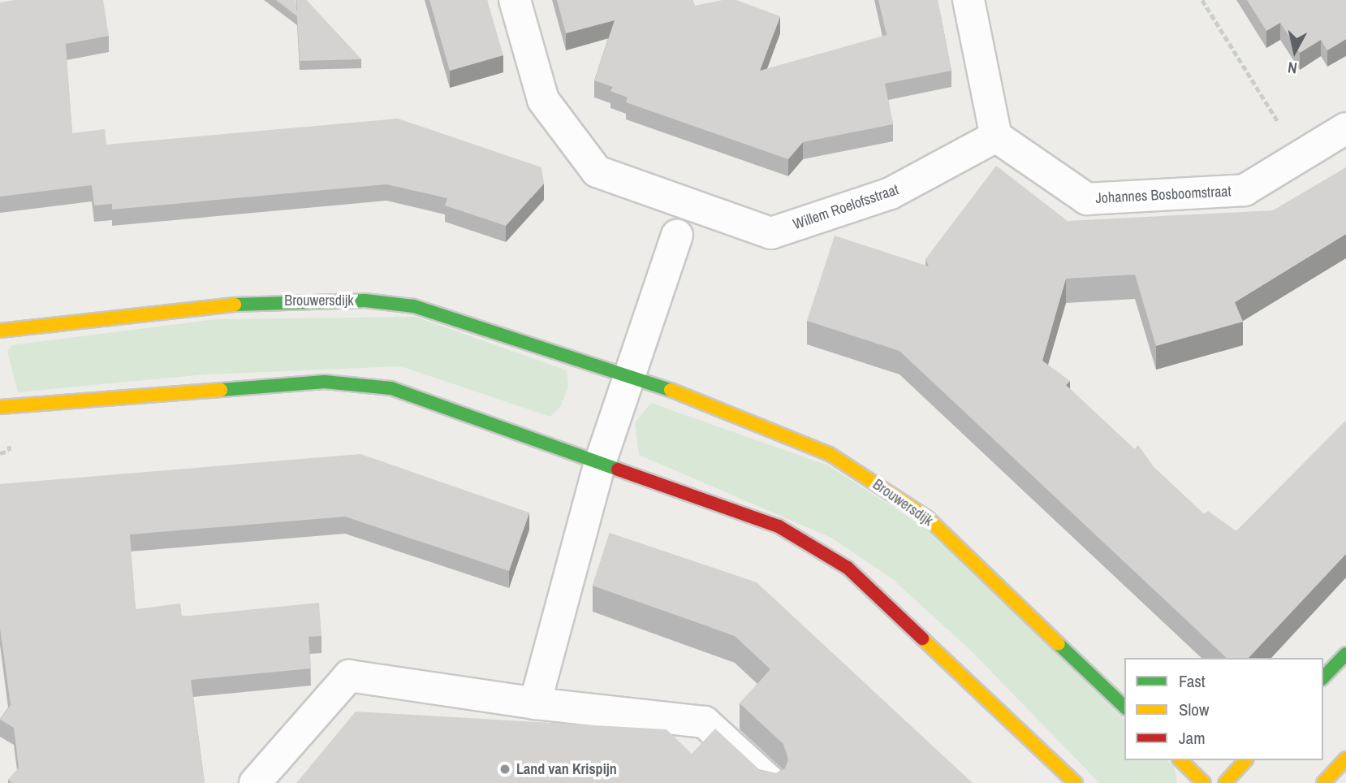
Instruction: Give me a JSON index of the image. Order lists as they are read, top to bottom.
{
  "streets": {
    "street": ["Johannes Bosboomstraat", "Willem Roelofsstraat", "Brouwersdijk"]
  },
  "crossings": [
    ["Johannes Bosboomstraat", "Willem Roelofsstraat"]
  ],
  "places": ["Land van Krispijn"],
  "legend": ["Fast", "Slow", "Jam"],
  "north": "bottom"
}
